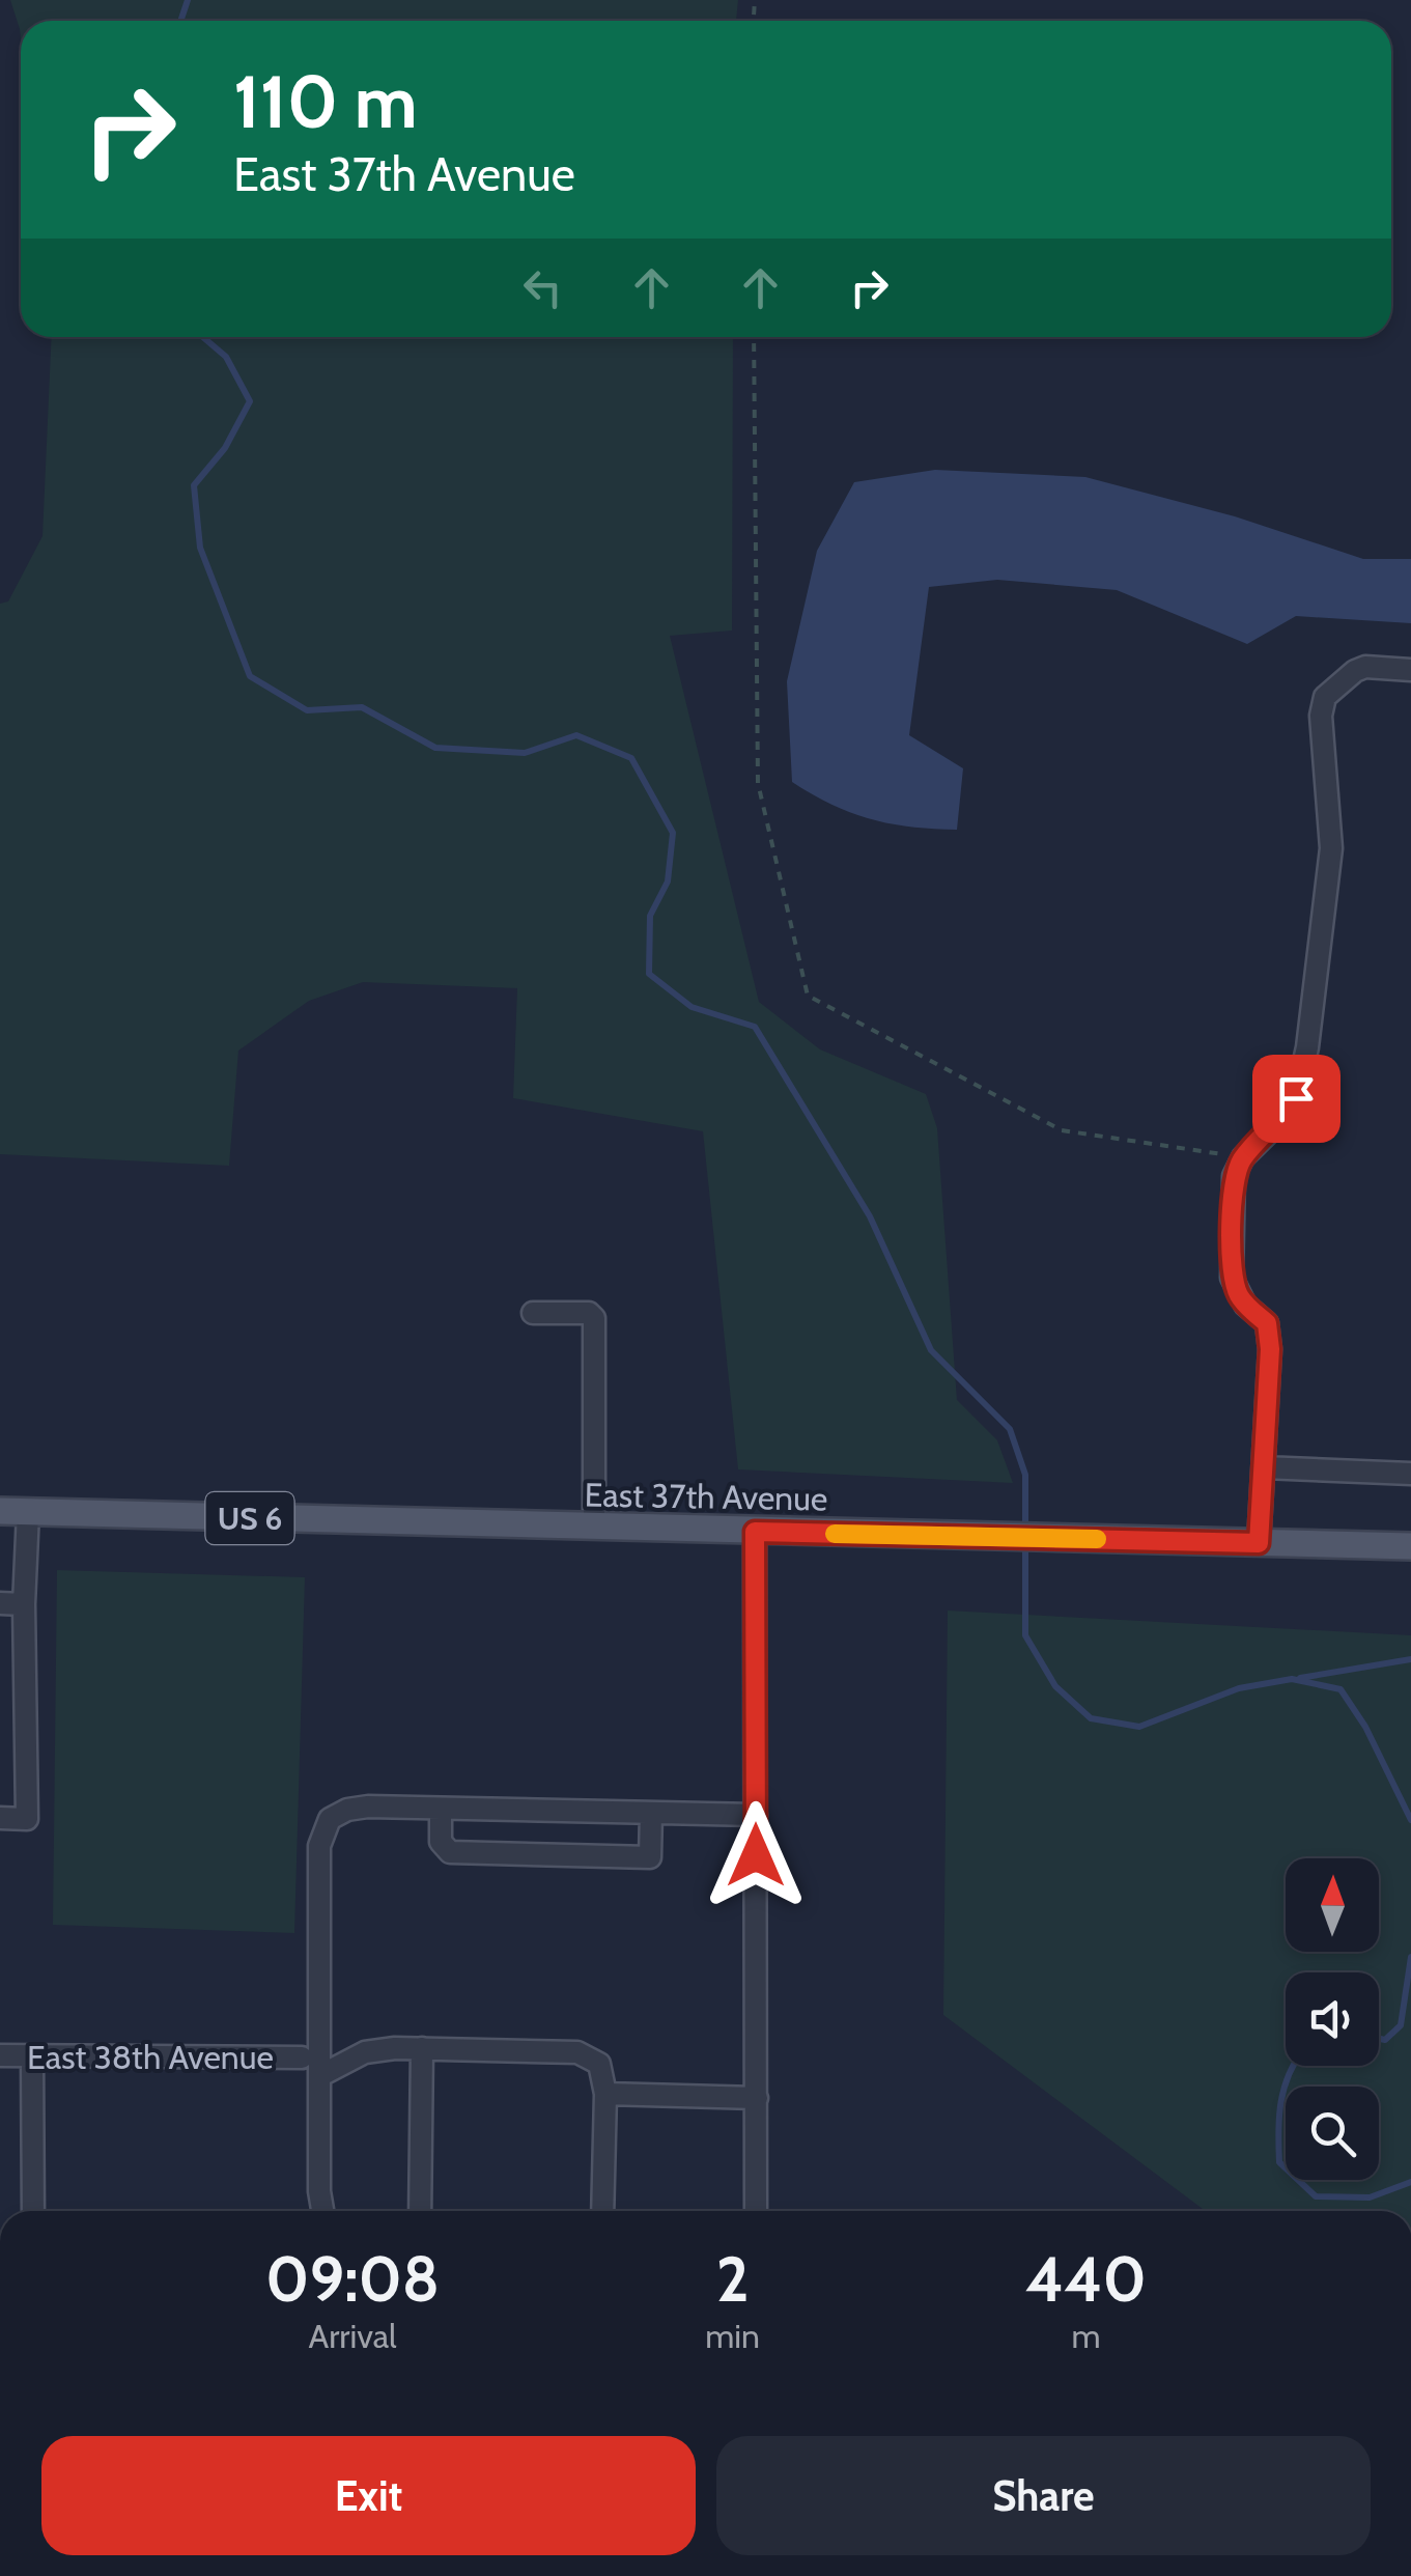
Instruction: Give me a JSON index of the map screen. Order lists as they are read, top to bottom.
{
  "streets": {
    "main road": ["East 37th Avenue", "US 6"],
    "street": ["East 38th Avenue"]
  },
  "north": "top",
  "page": {
    "turn": ["110 m", "East 37th Avenue"],
    "eta": [
      "09:08",
      "Arrival",
      "2",
      "min",
      "440",
      "m"
    ],
    "buttons": ["Exit", "Share"]
  }
}
